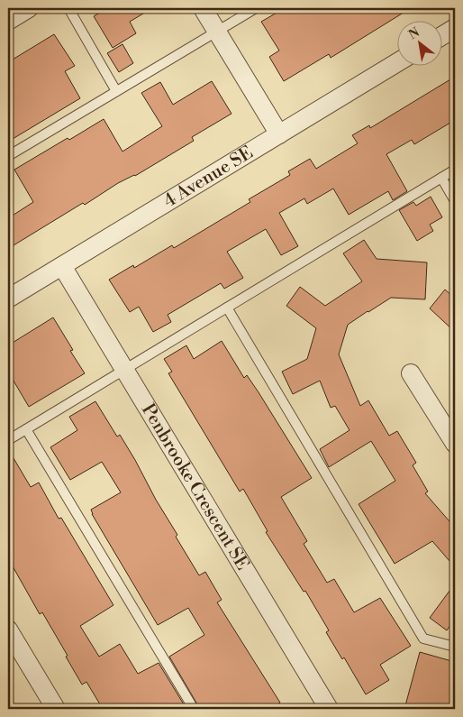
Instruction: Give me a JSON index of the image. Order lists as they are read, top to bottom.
{
  "streets": {
    "street": ["4 Avenue SE", "Penbrooke Crescent SE"]
  },
  "crossings": [
    ["4 Avenue SE", "Penbrooke Crescent SE"]
  ],
  "north": "top left"
}
